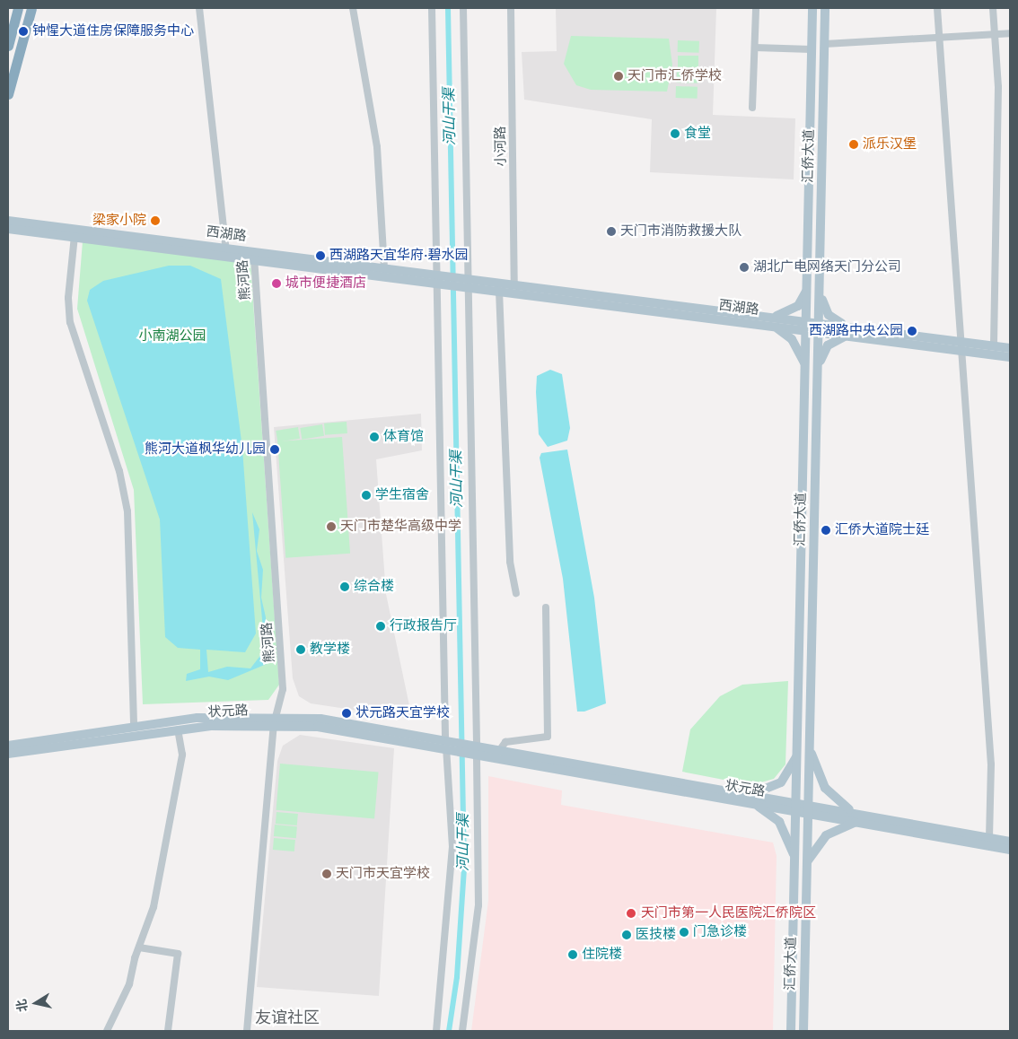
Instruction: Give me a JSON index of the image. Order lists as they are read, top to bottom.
{
  "streets": {
    "main road": ["汇侨大道", "西湖路", "状元路"],
    "street": ["小河路", "熊河路"]
  },
  "crossings": [
    ["小河路", "西湖路"],
    ["汇侨大道", "西湖路"],
    ["汇侨大道", "状元路"],
    ["西湖路", "熊河路"],
    ["熊河路", "状元路"]
  ],
  "districts": ["友谊社区"],
  "water": ["河山干渠"],
  "parks": ["小南湖公园"],
  "places": [
    "钟惺大道住房保障服务中心",
    "天门市汇侨学校",
    "食堂",
    "派乐汉堡",
    "梁家小院",
    "天门市消防救援大队",
    "西湖路天宜华府·碧水园",
    "湖北广电网络天门分公司",
    "城市便捷酒店",
    "西湖路中央公园",
    "体育馆",
    "熊河大道枫华幼儿园",
    "学生宿舍",
    "天门市楚华高级中学",
    "汇侨大道院士廷",
    "综合楼",
    "行政报告厅",
    "教学楼",
    "状元路天宜学校",
    "天门市天宜学校",
    "天门市第一人民医院汇侨院区",
    "门急诊楼",
    "医技楼",
    "住院楼"
  ],
  "north": "left"
}
